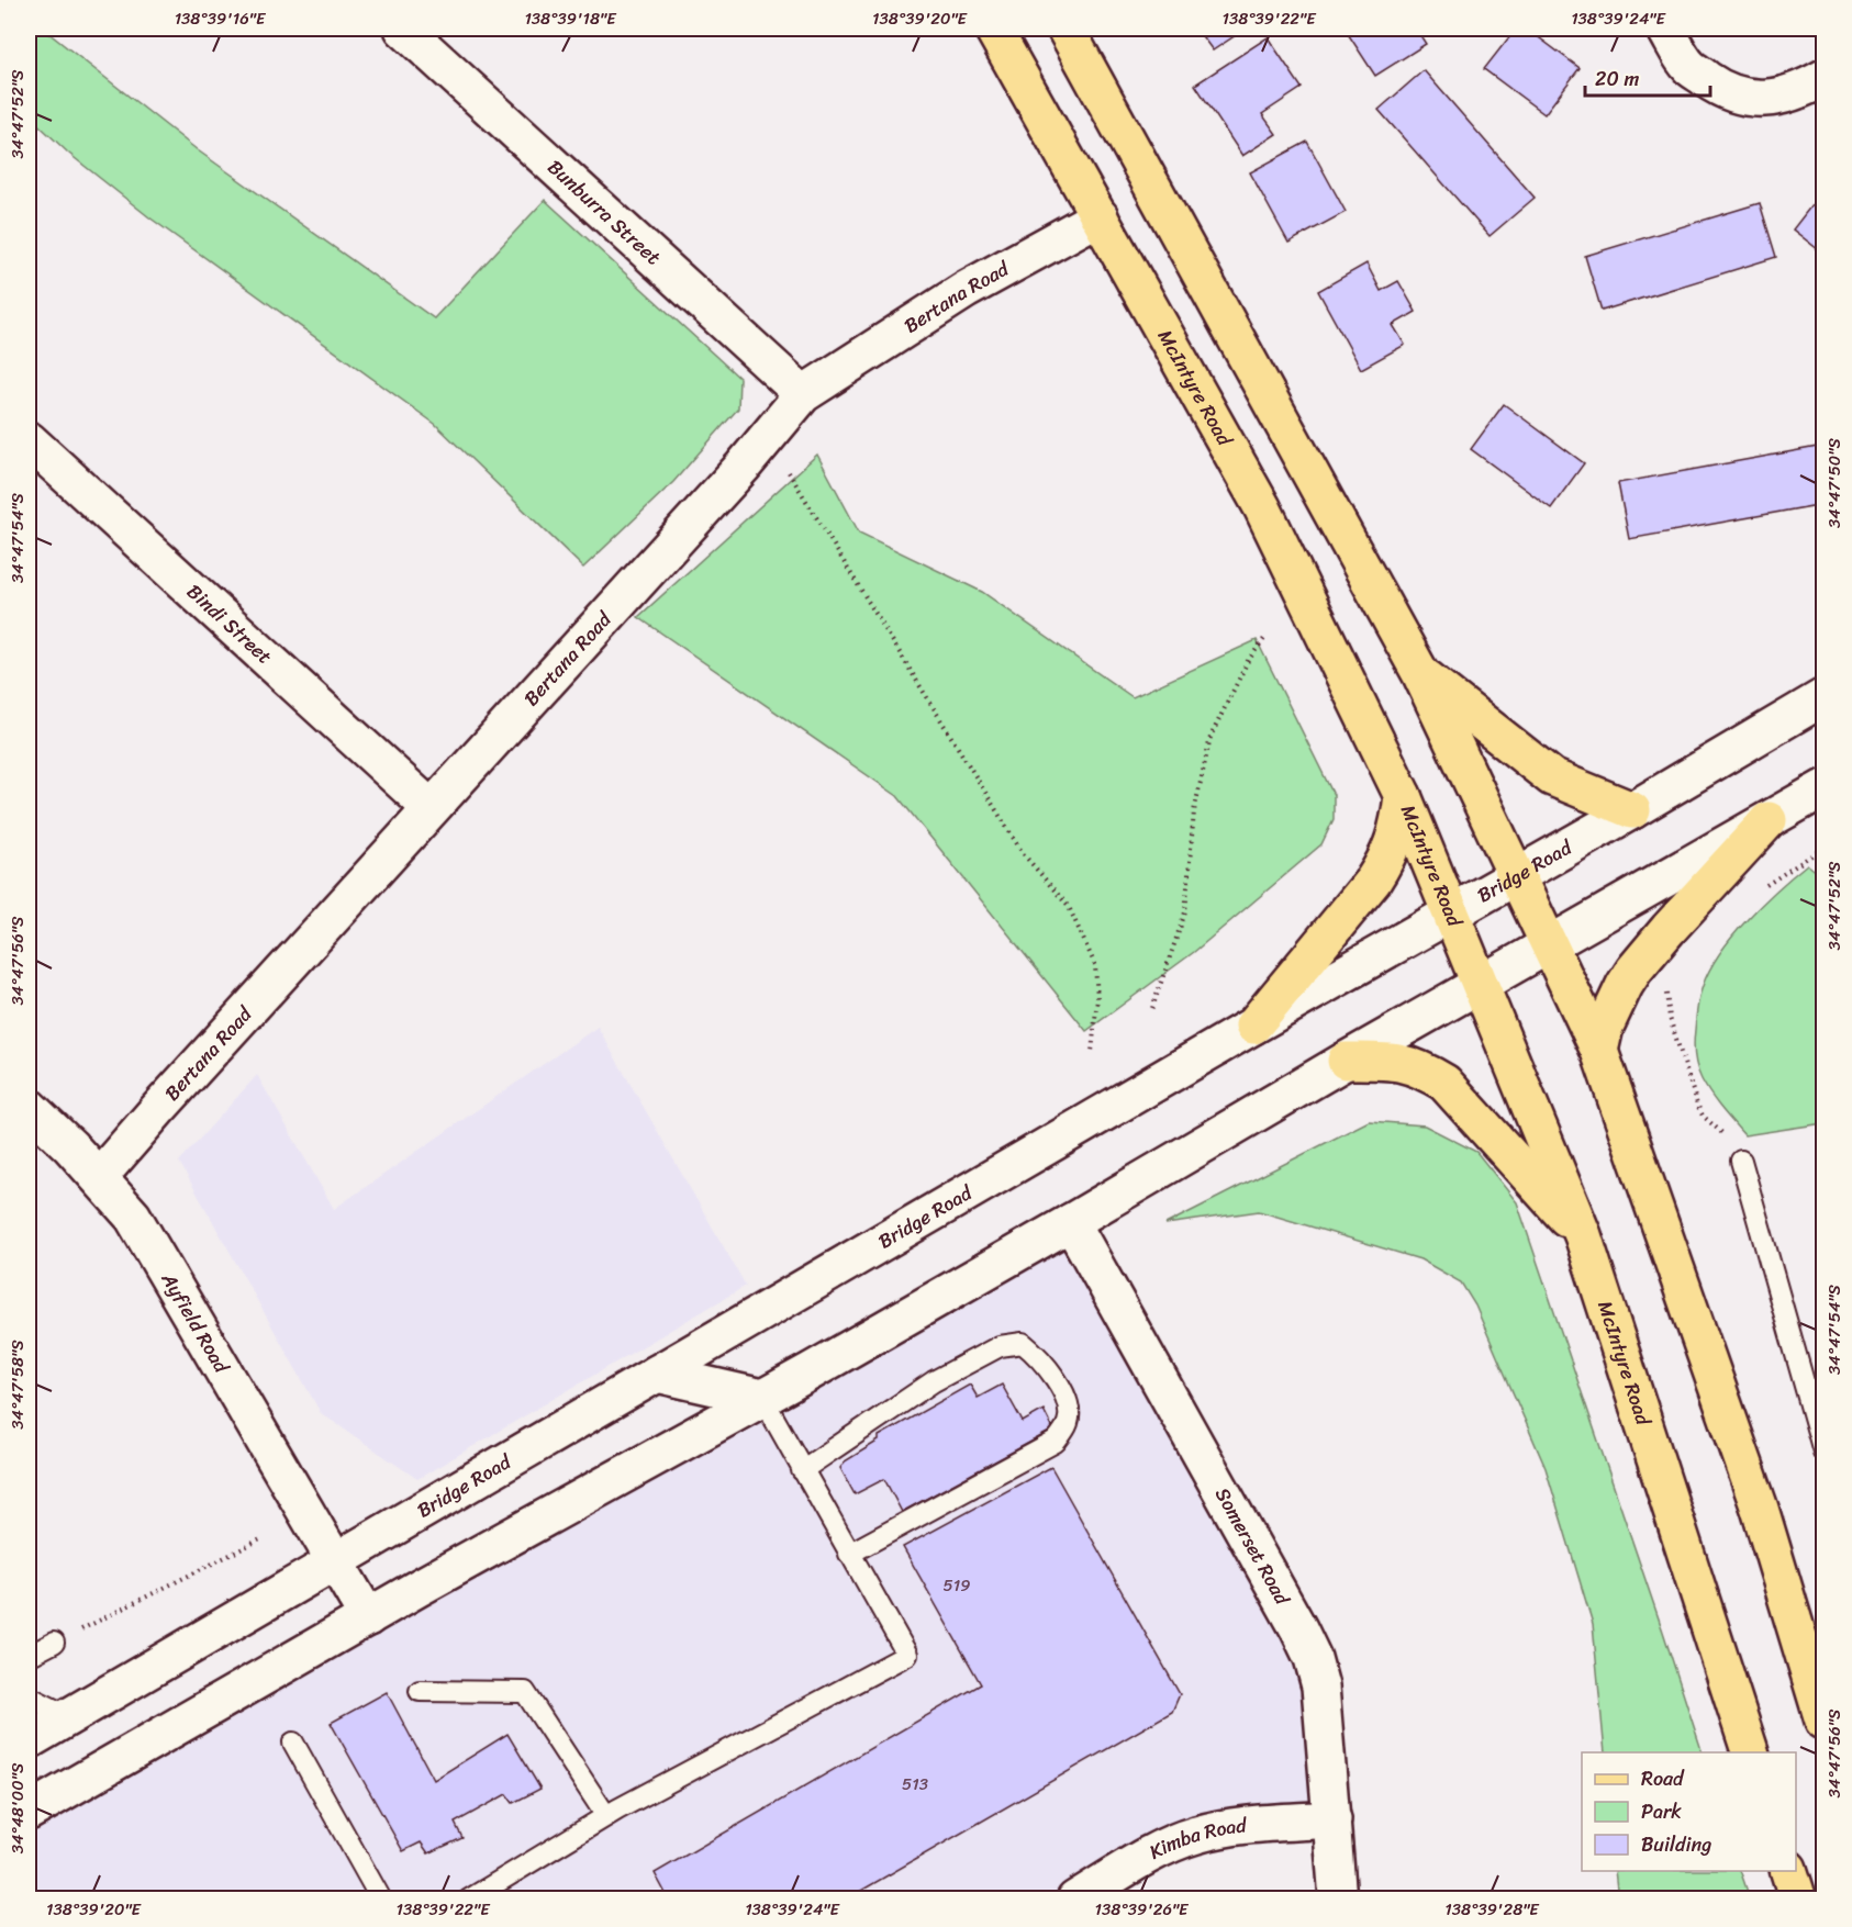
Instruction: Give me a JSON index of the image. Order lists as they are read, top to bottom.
{
  "streets": {
    "main road": [
      "Bunburra Street",
      "Bertana Road",
      "McIntyre Road",
      "Bindi Street",
      "Bridge Road",
      "Ayfield Road",
      "Somerset Road",
      "Kimba Road"
    ]
  },
  "crossings": [
    ["Bunburra Street", "Bertana Road"],
    ["Bertana Road", "McIntyre Road"],
    ["Bertana Road", "Bindi Street"],
    ["Bertana Road", "Ayfield Road"],
    ["McIntyre Road", "Bridge Road"],
    ["Bridge Road", "Ayfield Road"],
    ["Somerset Road", "Kimba Road"]
  ],
  "house_numbers": ["519", "513"],
  "legend": ["Road", "Park", "Building"],
  "scale_bar": "20 m",
  "coordinates": [
    "138°39'16\"E",
    "138°39'18\"E",
    "138°39'20\"E",
    "138°39'22\"E",
    "138°39'24\"E",
    "34°47'52\"S",
    "34°47'50\"S",
    "34°47'54\"S",
    "34°47'56\"S",
    "34°47'58\"S",
    "34°48'00\"S",
    "138°39'26\"E",
    "138°39'28\"E"
  ]
}
